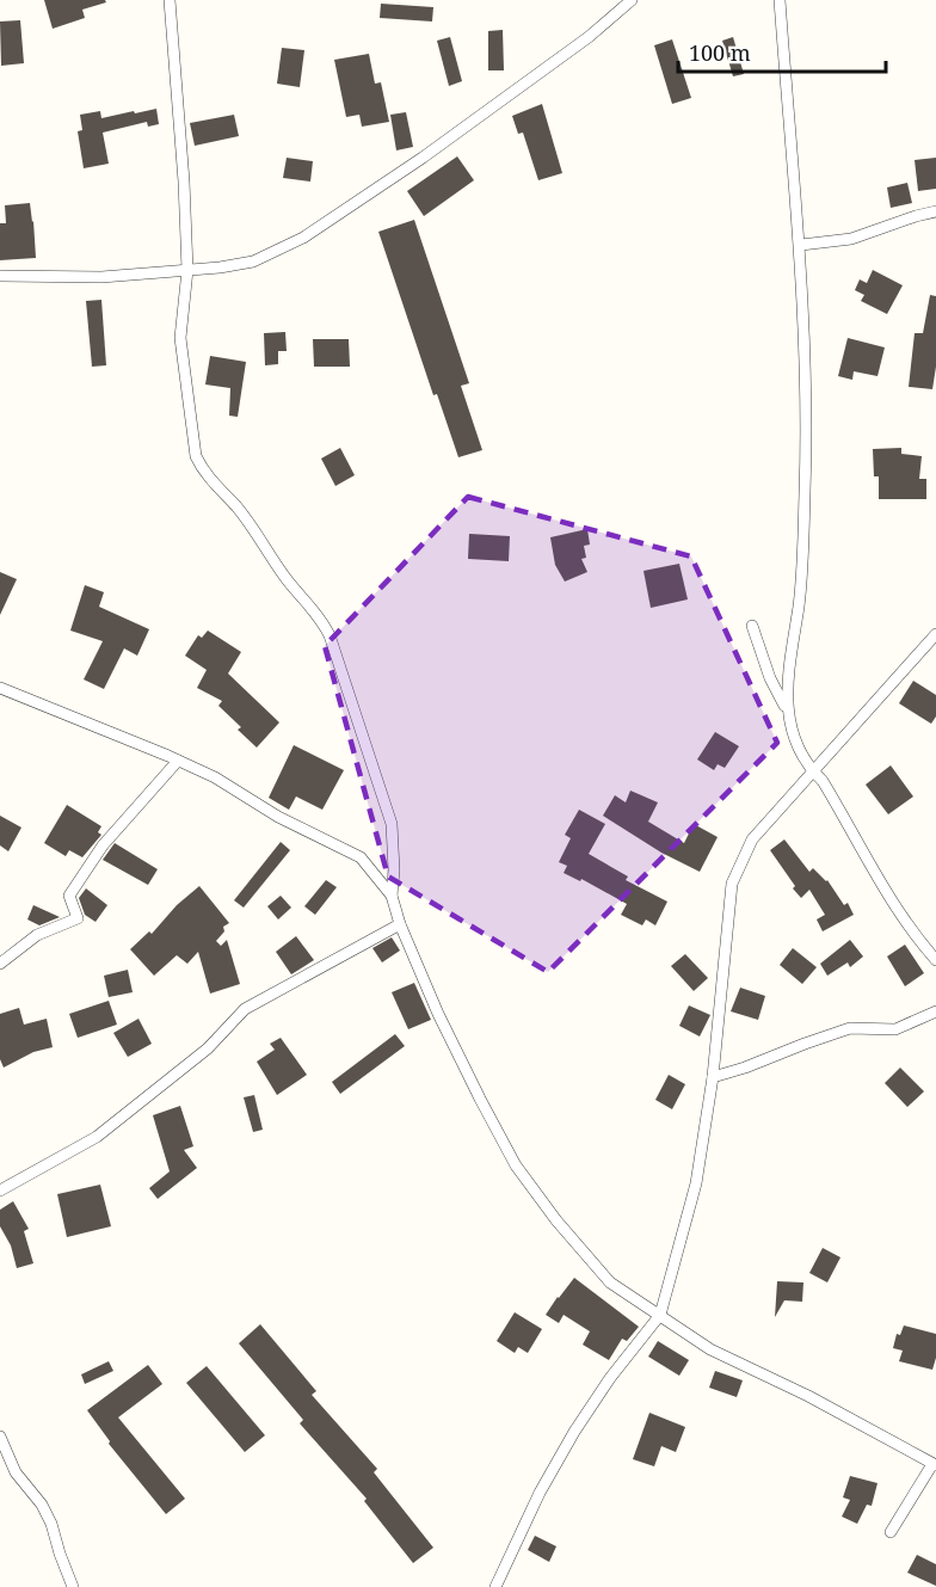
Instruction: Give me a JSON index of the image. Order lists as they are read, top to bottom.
{
  "scale_bar": "100 m"
}
